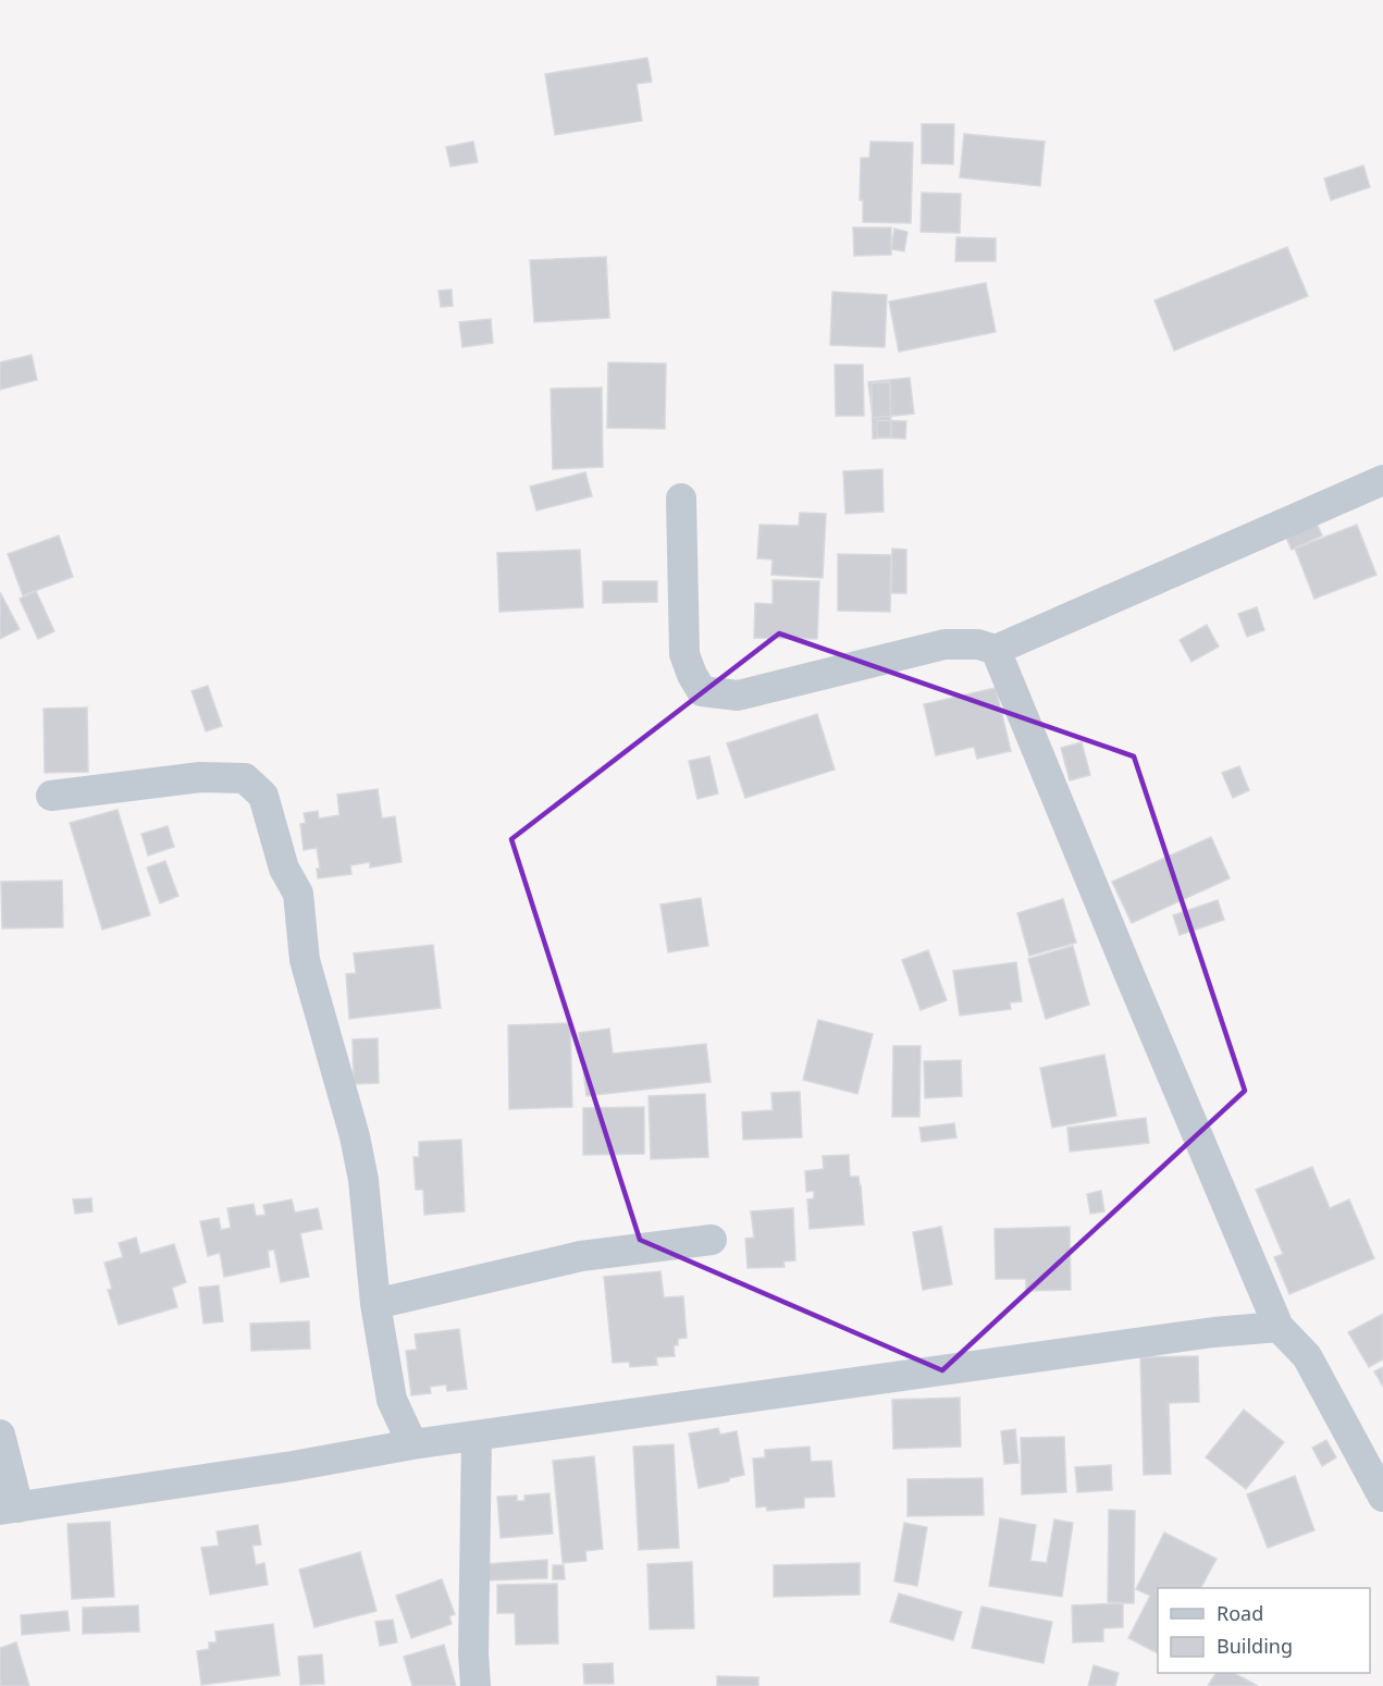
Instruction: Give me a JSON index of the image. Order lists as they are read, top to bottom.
{
  "legend": ["Road", "Building"]
}
